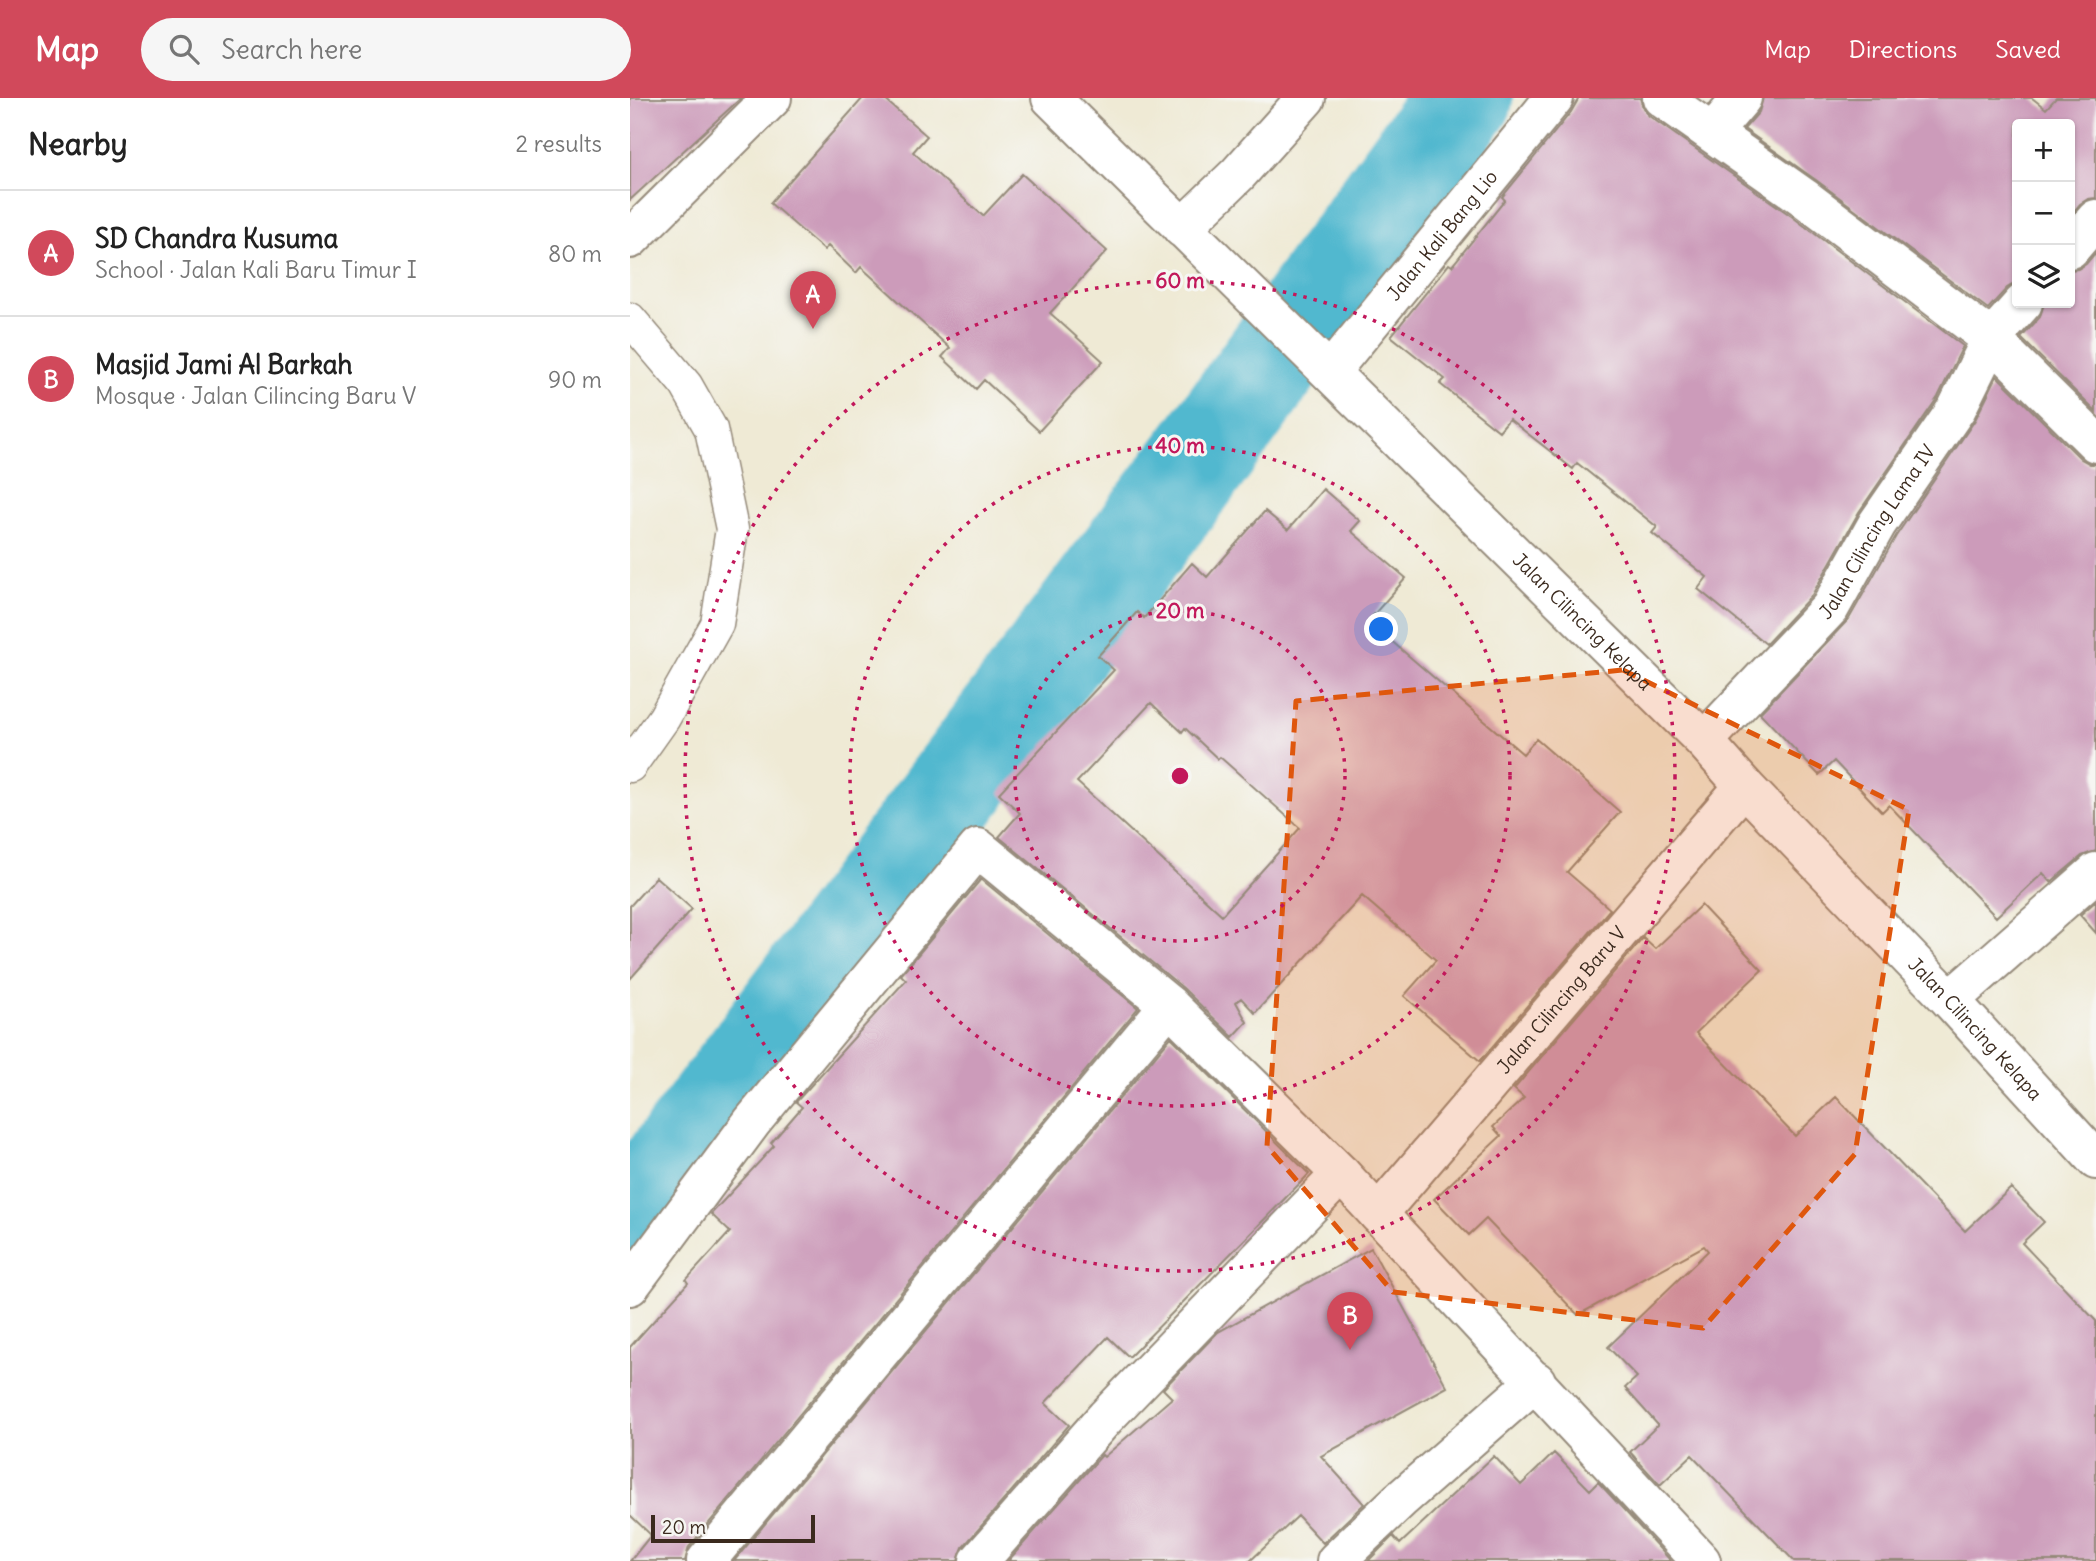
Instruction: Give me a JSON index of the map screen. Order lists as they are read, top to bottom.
{
  "streets": {
    "street": [
      "Jalan Kali Bang Lio",
      "Jalan Cilincing Lama IV",
      "Jalan Cilincing Kelapa",
      "Jalan Cilincing Baru V"
    ]
  },
  "crossings": [
    ["Jalan Kali Bang Lio", "Jalan Cilincing Kelapa"],
    ["Jalan Cilincing Lama IV", "Jalan Cilincing Kelapa"],
    ["Jalan Cilincing Kelapa", "Jalan Cilincing Baru V"]
  ],
  "scale_bar": "20 m",
  "page": {
    "header": "Map",
    "search": "Search here",
    "nav": ["Map", "Directions", "Saved"],
    "heading": ["Nearby", "2 results"],
    "map_buttons": ["+", "−"],
    "list": [
      {
        "mark": "A",
        "name": "SD Chandra Kusuma",
        "note": "School · Jalan Kali Baru Timur I",
        "value": "80 m"
      },
      {
        "mark": "B",
        "name": "Masjid Jami Al Barkah",
        "note": "Mosque · Jalan Cilincing Baru V",
        "value": "90 m"
      }
    ],
    "pins": ["A", "B"],
    "scale": "20 m"
  },
  "rings": ["60 m", "40 m", "20 m"]
}
